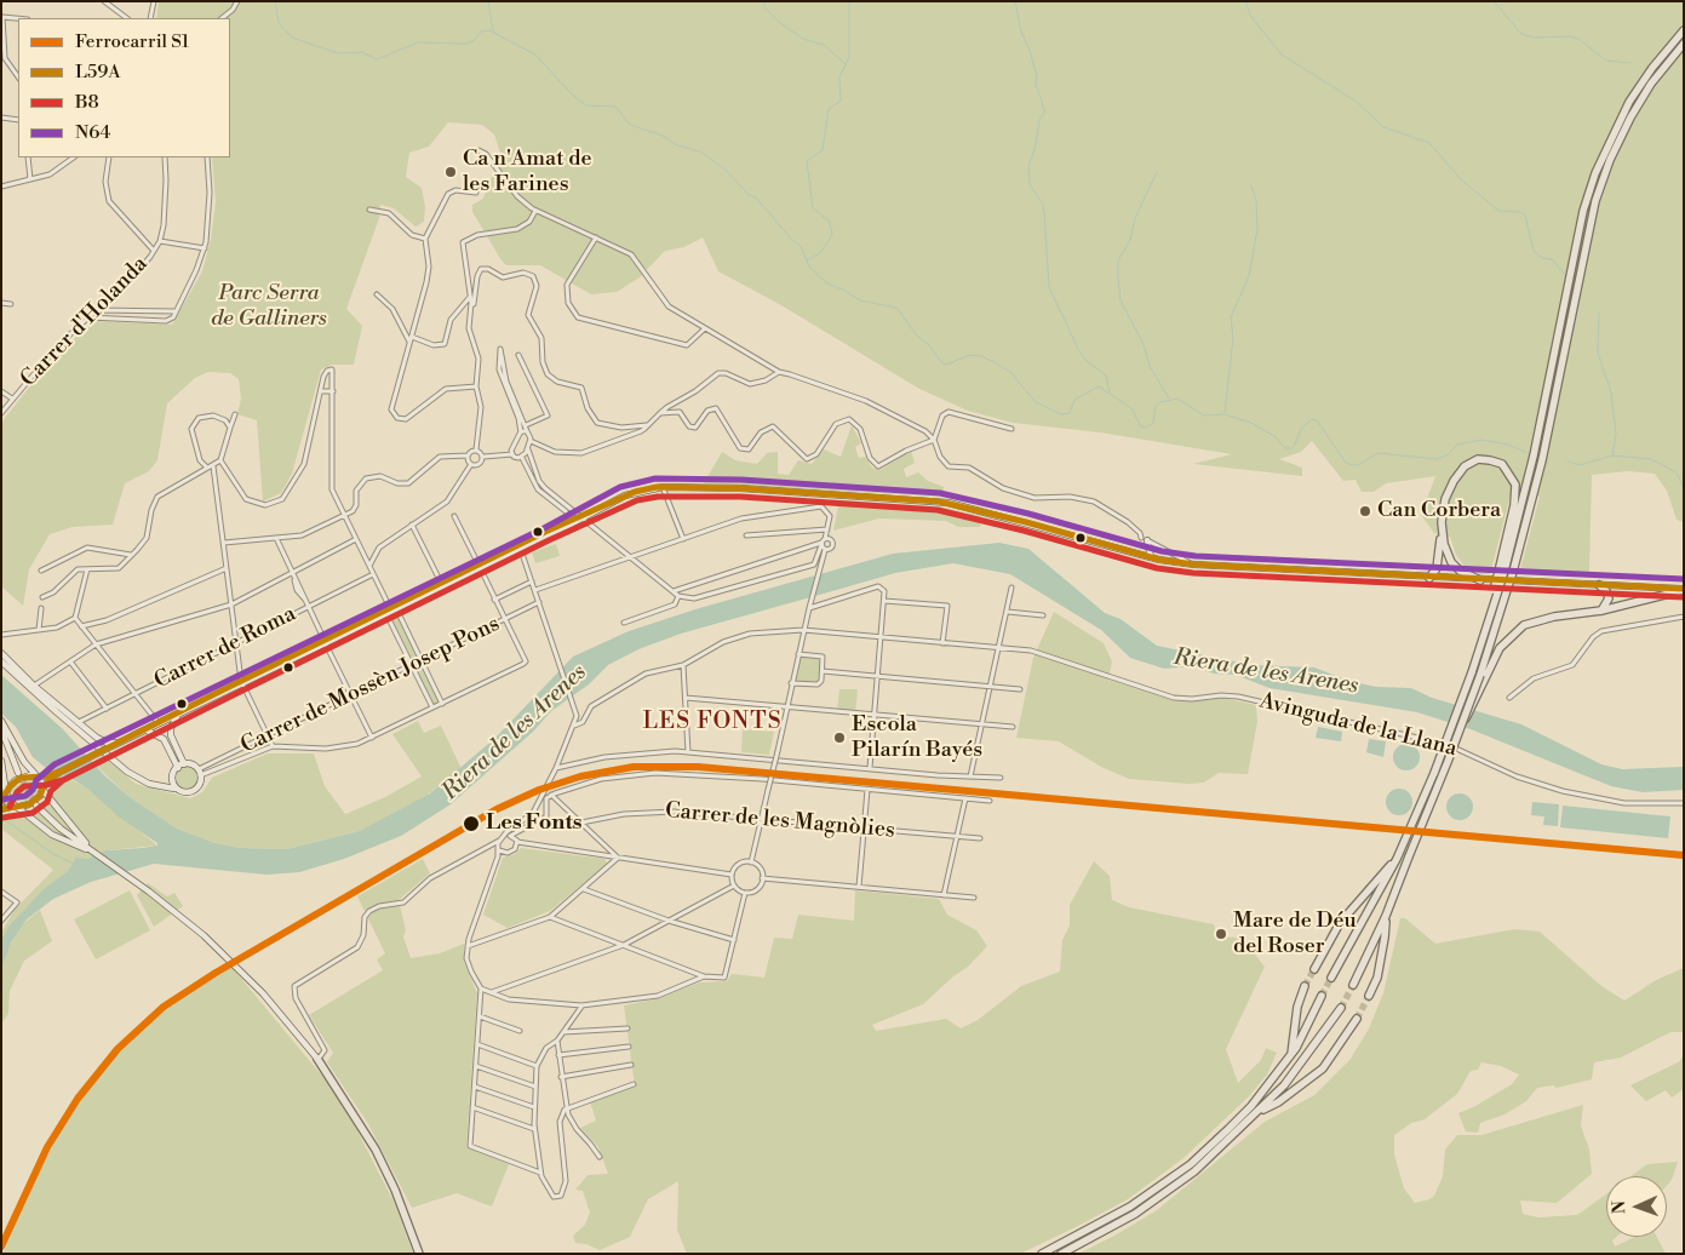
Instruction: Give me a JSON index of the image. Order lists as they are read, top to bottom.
{
  "streets": {
    "street": [
      "Carrer d'Holanda",
      "Carrer de Roma",
      "Carrer de Mossèn Josep Pons",
      "Avinguda de la Llana",
      "Carrer de les Magnòlies"
    ]
  },
  "districts": ["LES FONTS"],
  "water": ["Riera de les Arenes"],
  "parks": ["Parc Serra de Galliners"],
  "places": [
    "Ca n'Amat de les Farines",
    "Can Corbera",
    "Escola Pilarín Bayés",
    "Les Fonts",
    "Mare de Déu del Roser"
  ],
  "lines": [
    "transit line N64",
    "transit line L59A",
    "transit line B8",
    "rail line S1"
  ],
  "legend": [
    "Ferrocarril S1",
    "L59A",
    "B8",
    "N64"
  ],
  "north": "left"
}
